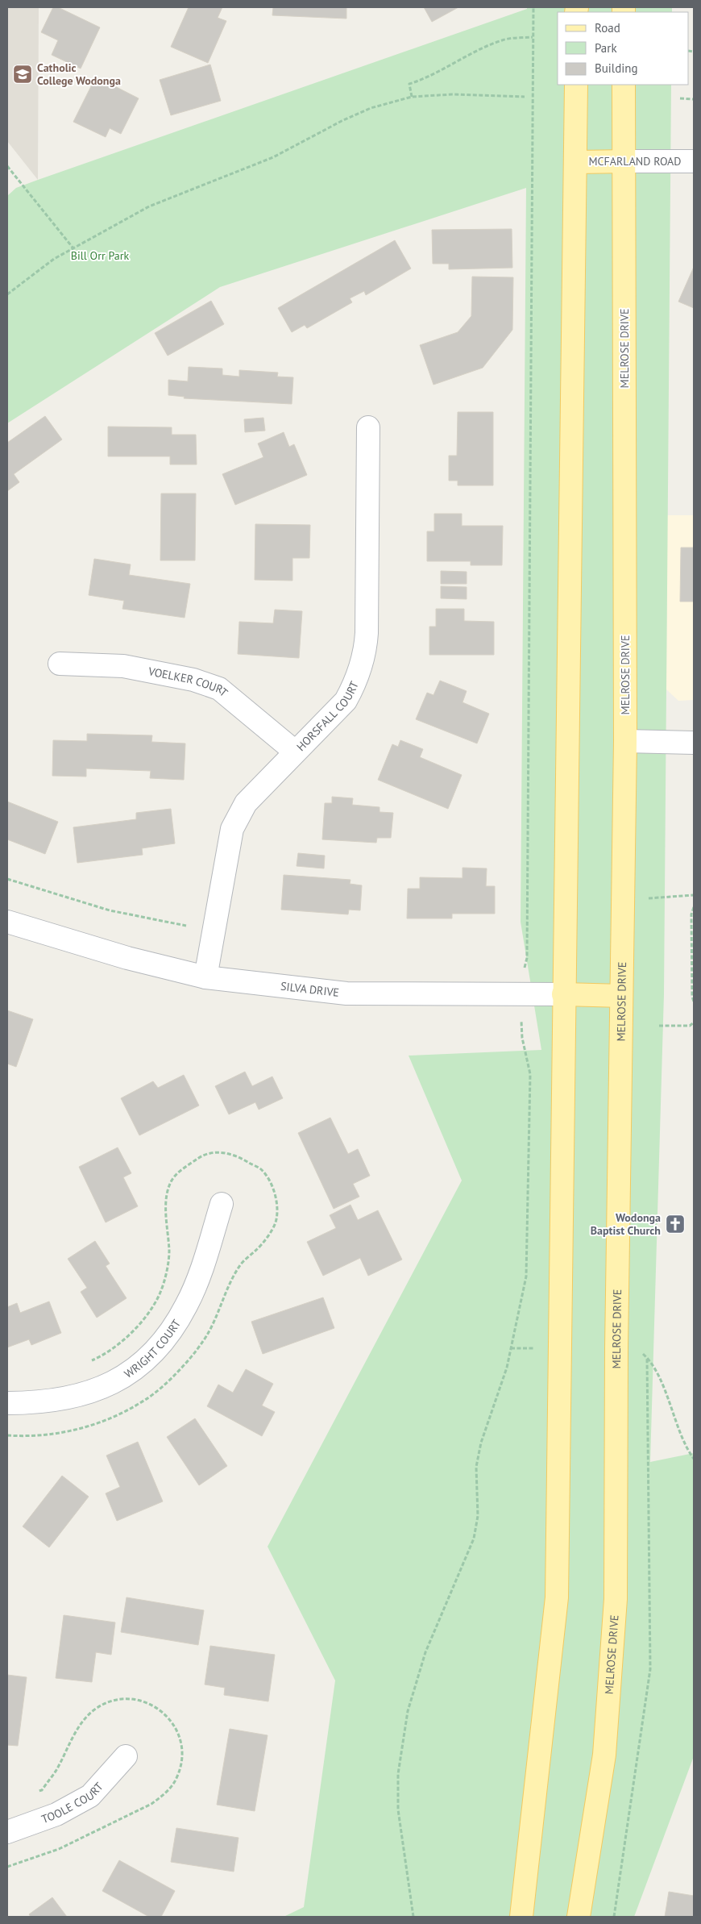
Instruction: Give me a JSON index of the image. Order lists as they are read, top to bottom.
{
  "streets": {
    "main road": ["MCFARLAND ROAD", "MELROSE DRIVE", "SILVA DRIVE"],
    "street": [
      "VOELKER COURT",
      "HORSFALL COURT",
      "WRIGHT COURT",
      "TOOLE COURT"
    ]
  },
  "crossings": [
    ["MCFARLAND ROAD", "MELROSE DRIVE"],
    ["MELROSE DRIVE", "SILVA DRIVE"],
    ["VOELKER COURT", "HORSFALL COURT"],
    ["HORSFALL COURT", "SILVA DRIVE"]
  ],
  "parks": ["Bill Orr Park"],
  "places": {
    "school or university": ["Catholic College Wodonga"],
    "church": ["Wodonga Baptist Church"]
  },
  "legend": ["Road", "Park", "Building"]
}
